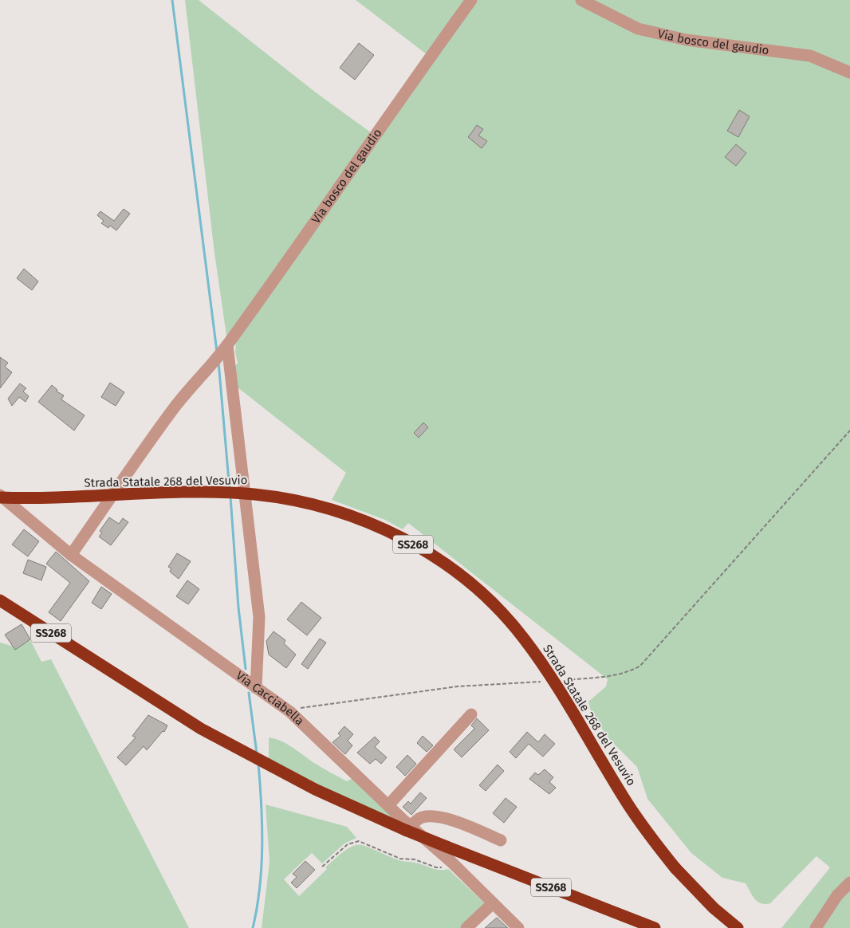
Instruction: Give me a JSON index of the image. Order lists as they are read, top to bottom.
{
  "streets": {
    "highway": ["Strada Statale 268 del Vesuvio", "SS268"],
    "street": ["Via bosco del gaudio", "Via Cacciabella"]
  },
  "crossings": [
    ["Via bosco del gaudio", "Via Cacciabella"],
    ["Strada Statale 268 del Vesuvio", "Via Cacciabella"],
    ["SS268", "Via Cacciabella"]
  ]
}
